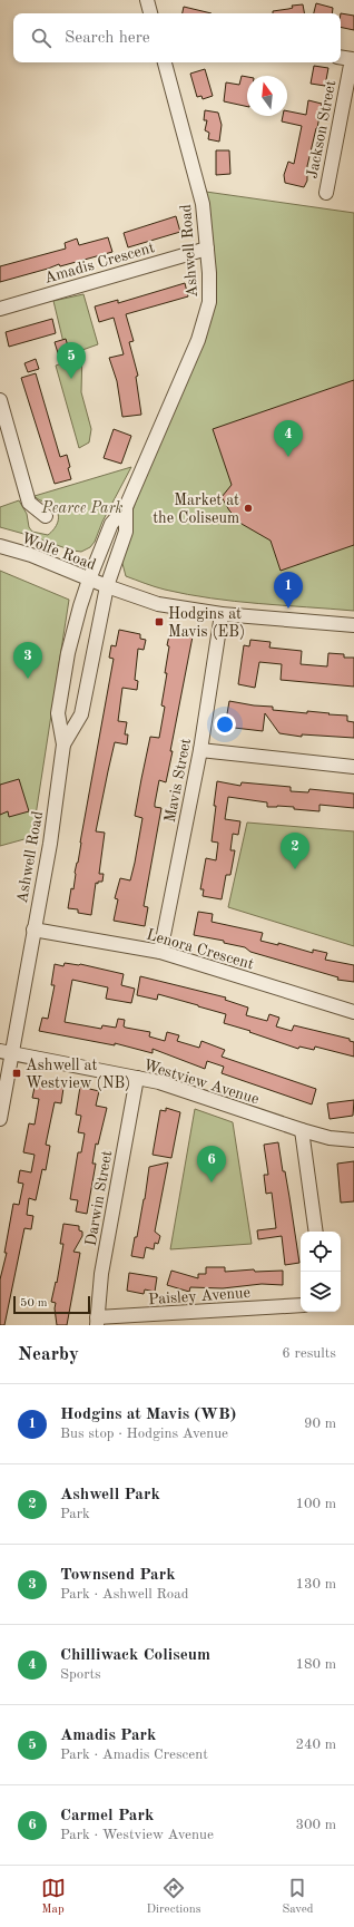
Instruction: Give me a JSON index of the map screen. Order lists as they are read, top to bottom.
{
  "streets": {
    "street": [
      "Jackson Street",
      "Ashwell Road",
      "Amadis Crescent",
      "Wolfe Road",
      "Mavis Street",
      "Lenora Crescent",
      "Westview Avenue",
      "Darwin Street",
      "Paisley Avenue"
    ]
  },
  "crossings": [
    ["Ashwell Road", "Amadis Crescent"],
    ["Ashwell Road", "Wolfe Road"],
    ["Ashwell Road", "Lenora Crescent"],
    ["Ashwell Road", "Westview Avenue"],
    ["Wolfe Road", "Mavis Street"],
    ["Mavis Street", "Lenora Crescent"],
    ["Westview Avenue", "Darwin Street"],
    ["Darwin Street", "Paisley Avenue"]
  ],
  "parks": ["Pearce Park"],
  "places": {
    "other": ["Market at the Coliseum"],
    "transit": ["Hodgins at Mavis (EB)", "Ashwell at Westview (NB)"]
  },
  "scale_bar": "50 m",
  "north": "top",
  "page": {
    "search": "Search here",
    "pins": [
      "5",
      "4",
      "1",
      "3",
      "2",
      "6"
    ],
    "scale": "50 m",
    "heading": ["Nearby", "6 results"],
    "list": [
      {
        "mark": "1",
        "name": "Hodgins at Mavis (WB)",
        "note": "Bus stop · Hodgins Avenue",
        "value": "90 m"
      },
      {
        "mark": "2",
        "name": "Ashwell Park",
        "note": "Park",
        "value": "100 m"
      },
      {
        "mark": "3",
        "name": "Townsend Park",
        "note": "Park · Ashwell Road",
        "value": "130 m"
      },
      {
        "mark": "4",
        "name": "Chilliwack Coliseum",
        "note": "Sports",
        "value": "180 m"
      },
      {
        "mark": "5",
        "name": "Amadis Park",
        "note": "Park · Amadis Crescent",
        "value": "240 m"
      },
      {
        "mark": "6",
        "name": "Carmel Park",
        "note": "Park · Westview Avenue",
        "value": "300 m"
      }
    ],
    "nav": ["Map", "Directions", "Saved"]
  }
}
